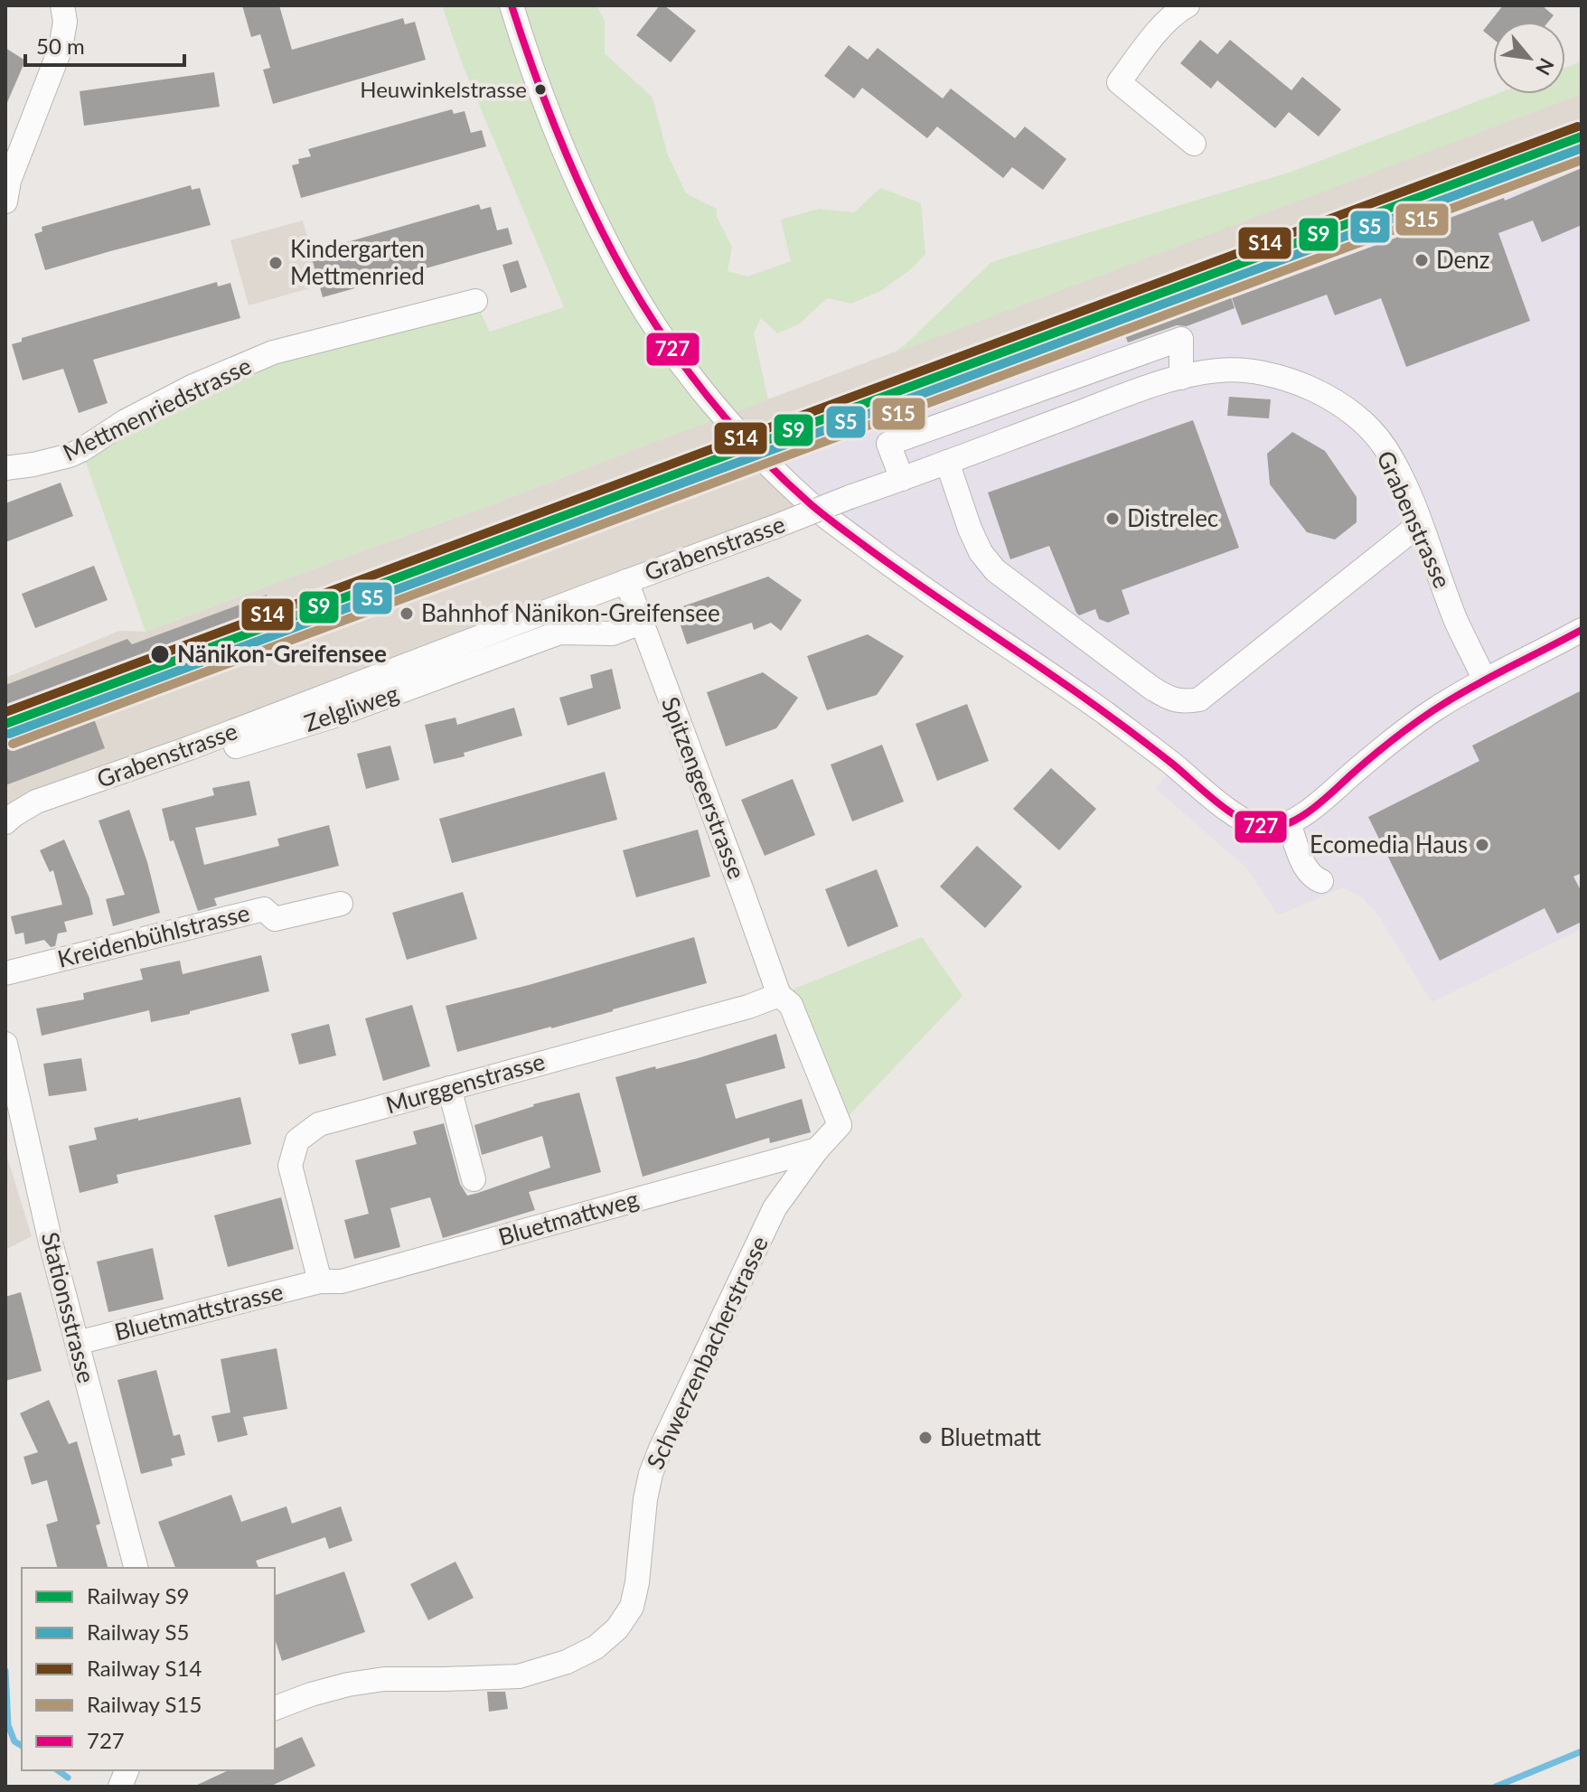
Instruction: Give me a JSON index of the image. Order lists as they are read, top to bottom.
{
  "streets": {
    "street": [
      "Mettmenriedstrasse",
      "Grabenstrasse",
      "Zelgliweg",
      "Spitzengeerstrasse",
      "Kreidenbühlstrasse",
      "Murggenstrasse",
      "Bluetmattweg",
      "Stationsstrasse",
      "Bluetmattstrasse",
      "Schwerzenbacherstrasse"
    ]
  },
  "crossings": [
    ["Grabenstrasse", "Zelgliweg"],
    ["Grabenstrasse", "Spitzengeerstrasse"],
    ["Zelgliweg", "Spitzengeerstrasse"],
    ["Spitzengeerstrasse", "Murggenstrasse"],
    ["Spitzengeerstrasse", "Schwerzenbacherstrasse"],
    ["Murggenstrasse", "Bluetmattweg"],
    ["Murggenstrasse", "Bluetmattstrasse"],
    ["Bluetmattweg", "Bluetmattstrasse"],
    ["Bluetmattweg", "Schwerzenbacherstrasse"],
    ["Stationsstrasse", "Bluetmattstrasse"]
  ],
  "places": [
    "Heuwinkelstrasse",
    "Denz",
    "Kindergarten Mettmenried",
    "Distrelec",
    "Bahnhof Nänikon-Greifensee",
    "Nänikon-Greifensee",
    "Ecomedia Haus",
    "Bluetmatt"
  ],
  "lines": [
    "transit line 727",
    "rail line S14",
    "rail line S9",
    "rail line S5",
    "rail line S15"
  ],
  "legend": [
    "Railway S9",
    "Railway S5",
    "Railway S14",
    "Railway S15",
    "727"
  ],
  "scale_bar": "50 m",
  "north": "bottom right"
}
